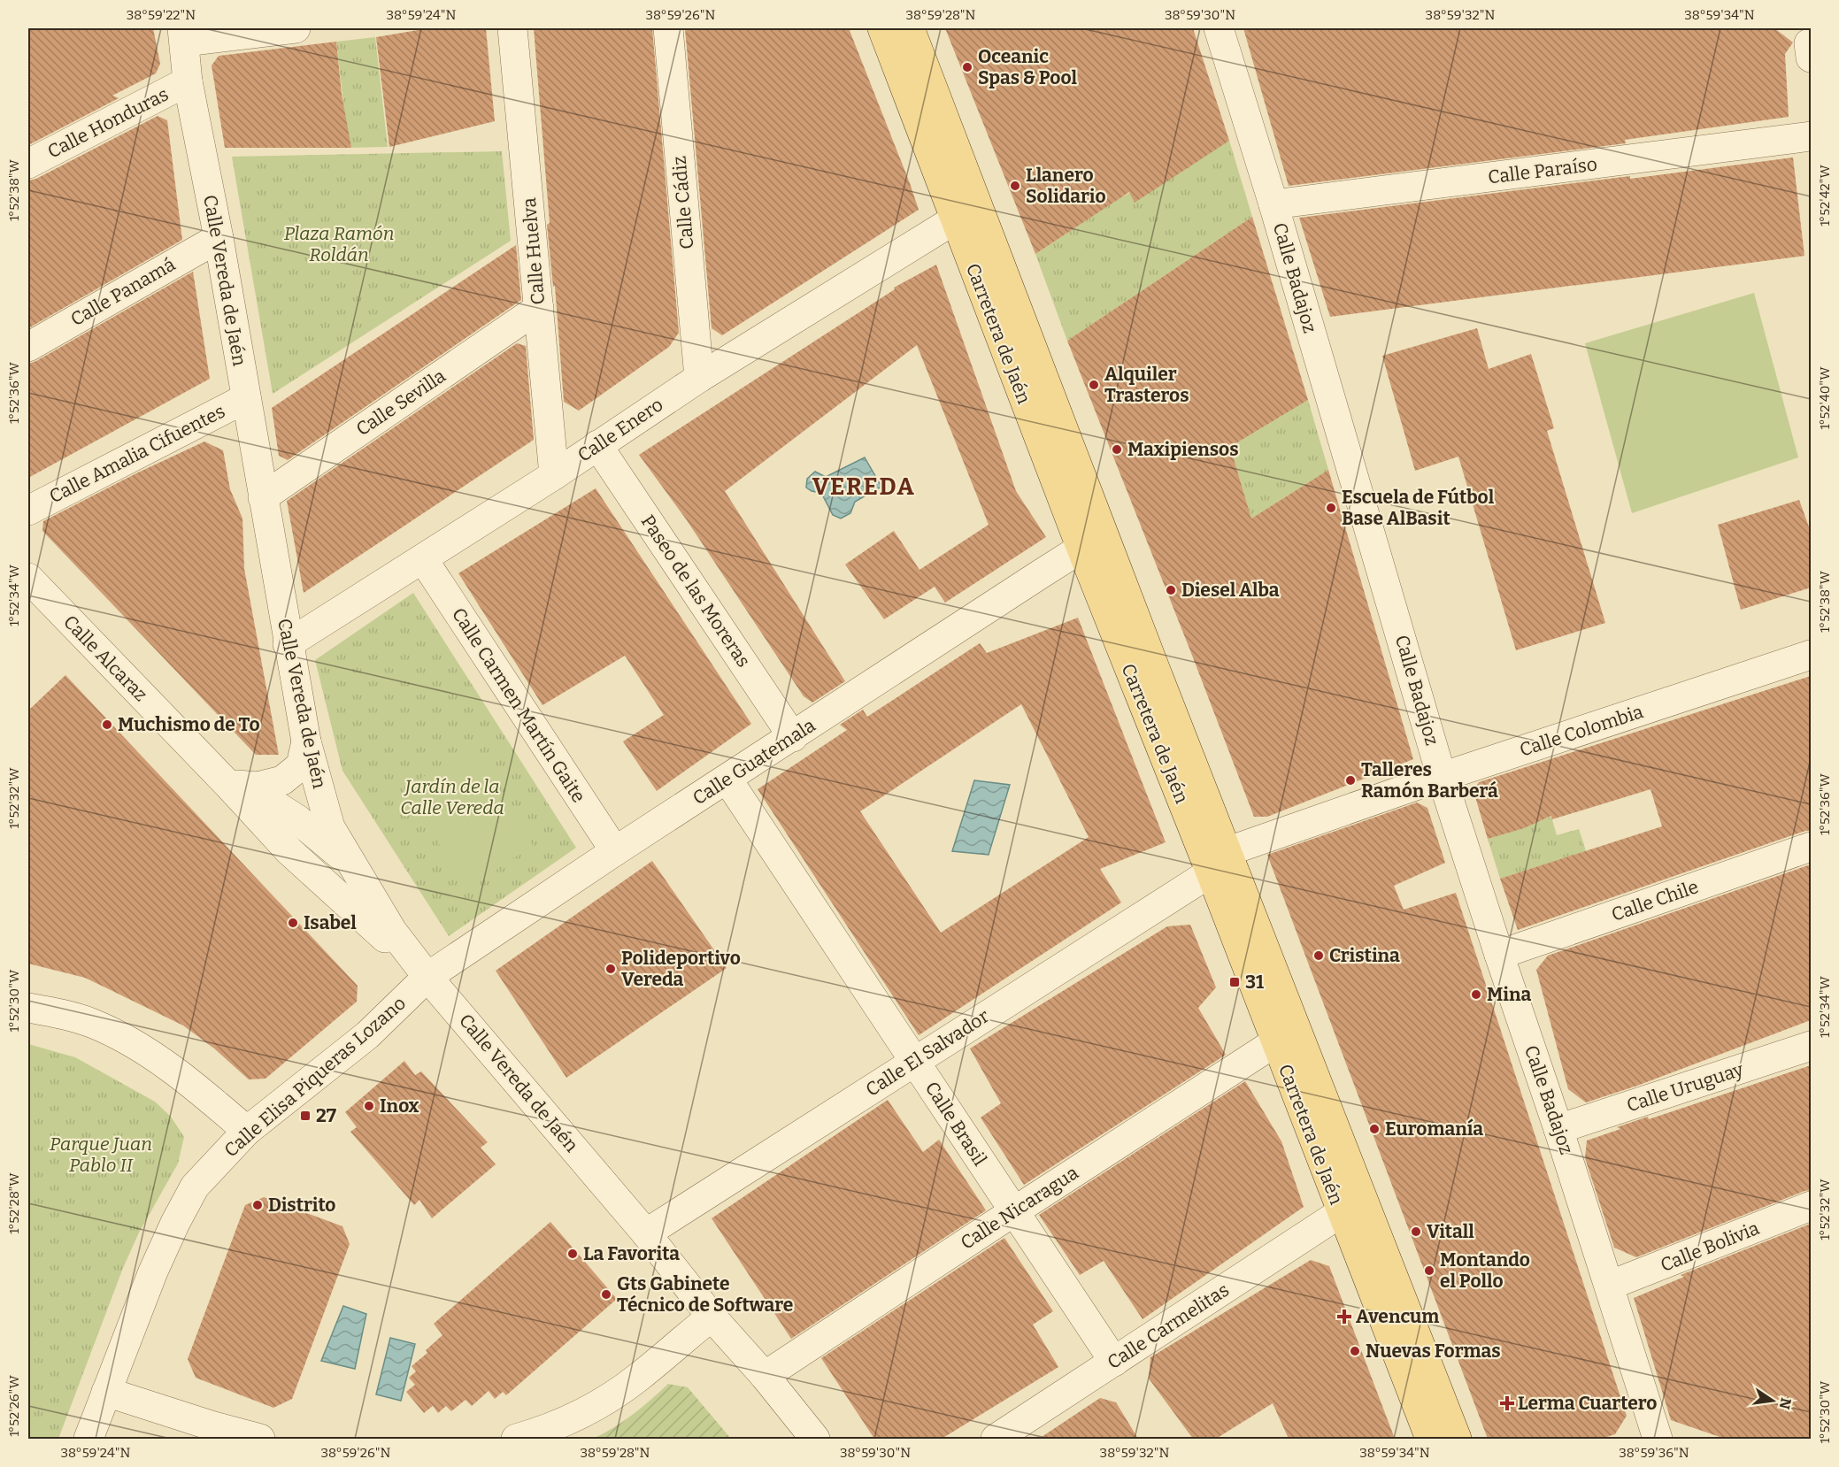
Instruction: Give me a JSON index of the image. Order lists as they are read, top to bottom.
{
  "streets": {
    "main road": ["Carretera de Jaén"],
    "street": [
      "Calle Honduras",
      "Calle Paraíso",
      "Calle Cádiz",
      "Calle Huelva",
      "Calle Badajoz",
      "Calle Vereda de Jaén",
      "Calle Panamá",
      "Calle Sevilla",
      "Calle Enero",
      "Calle Amalia Cifuentes",
      "Paseo de las Moreras",
      "Calle Alcaraz",
      "Calle Carmen Martín Gaite",
      "Calle Colombia",
      "Calle Guatemala",
      "Calle Chile",
      "Calle El Salvador",
      "Calle Elisa Piqueras Lozano",
      "Calle Uruguay",
      "Calle Brasil",
      "Calle Nicaragua",
      "Calle Bolivia",
      "Calle Carmelitas"
    ]
  },
  "crossings": [
    ["Calle Honduras", "Calle Vereda de Jaén"],
    ["Calle Paraíso", "Calle Badajoz"],
    ["Calle Cádiz", "Calle Enero"],
    ["Calle Huelva", "Calle Sevilla"],
    ["Calle Huelva", "Calle Enero"],
    ["Calle Badajoz", "Calle Colombia"],
    ["Calle Badajoz", "Calle Chile"],
    ["Calle Badajoz", "Calle Uruguay"],
    ["Calle Badajoz", "Calle Bolivia"],
    ["Calle Vereda de Jaén", "Calle Panamá"],
    ["Calle Vereda de Jaén", "Calle Sevilla"],
    ["Calle Vereda de Jaén", "Calle Enero"],
    ["Calle Vereda de Jaén", "Calle Amalia Cifuentes"],
    ["Calle Vereda de Jaén", "Calle Alcaraz"],
    ["Calle Vereda de Jaén", "Calle Guatemala"],
    ["Calle Vereda de Jaén", "Calle El Salvador"],
    ["Calle Vereda de Jaén", "Calle Elisa Piqueras Lozano"],
    ["Calle Vereda de Jaén", "Calle Nicaragua"],
    ["Carretera de Jaén", "Calle Enero"],
    ["Carretera de Jaén", "Calle Colombia"],
    ["Carretera de Jaén", "Calle Guatemala"],
    ["Carretera de Jaén", "Calle El Salvador"],
    ["Carretera de Jaén", "Calle Nicaragua"],
    ["Carretera de Jaén", "Calle Carmelitas"],
    ["Calle Enero", "Paseo de las Moreras"],
    ["Calle Enero", "Calle Carmen Martín Gaite"],
    ["Paseo de las Moreras", "Calle Guatemala"],
    ["Calle Alcaraz", "Calle Guatemala"],
    ["Calle Alcaraz", "Calle Elisa Piqueras Lozano"],
    ["Calle Carmen Martín Gaite", "Calle Guatemala"],
    ["Calle Colombia", "Calle El Salvador"],
    ["Calle Guatemala", "Calle Elisa Piqueras Lozano"],
    ["Calle Guatemala", "Calle Brasil"],
    ["Calle El Salvador", "Calle Brasil"],
    ["Calle Brasil", "Calle Nicaragua"],
    ["Calle Brasil", "Calle Carmelitas"]
  ],
  "districts": ["VEREDA"],
  "parks": ["Plaza Ramón Roldán", "Jardín de la Calle Vereda", "Parque Juan Pablo II"],
  "places": {
    "other": [
      "Oceanic Spas & Pool",
      "Llanero Solidario",
      "Alquiler Trasteros",
      "Maxipiensos",
      "Escuela de Fútbol Base AlBasit",
      "Diesel Alba",
      "Muchismo de To",
      "Talleres Ramón Barberá",
      "Isabel",
      "Cristina",
      "Polideportivo Vereda",
      "Mina",
      "Inox",
      "Euromanía",
      "Distrito",
      "Vitall",
      "La Favorita",
      "Montando el Pollo",
      "Gts Gabinete Técnico de Software",
      "Nuevas Formas"
    ],
    "transit": ["31", "27"],
    "health": ["Avencum", "Lerma Cuartero"]
  },
  "north": "right",
  "coordinates": [
    "38°59'22\"N",
    "38°59'24\"N",
    "38°59'26\"N",
    "38°59'28\"N",
    "38°59'30\"N",
    "38°59'32\"N",
    "38°59'34\"N",
    "1°52'38\"W",
    "1°52'42\"W",
    "1°52'36\"W",
    "1°52'40\"W",
    "1°52'34\"W",
    "1°52'32\"W",
    "1°52'30\"W",
    "1°52'28\"W",
    "1°52'26\"W",
    "38°59'36\"N"
  ]
}
